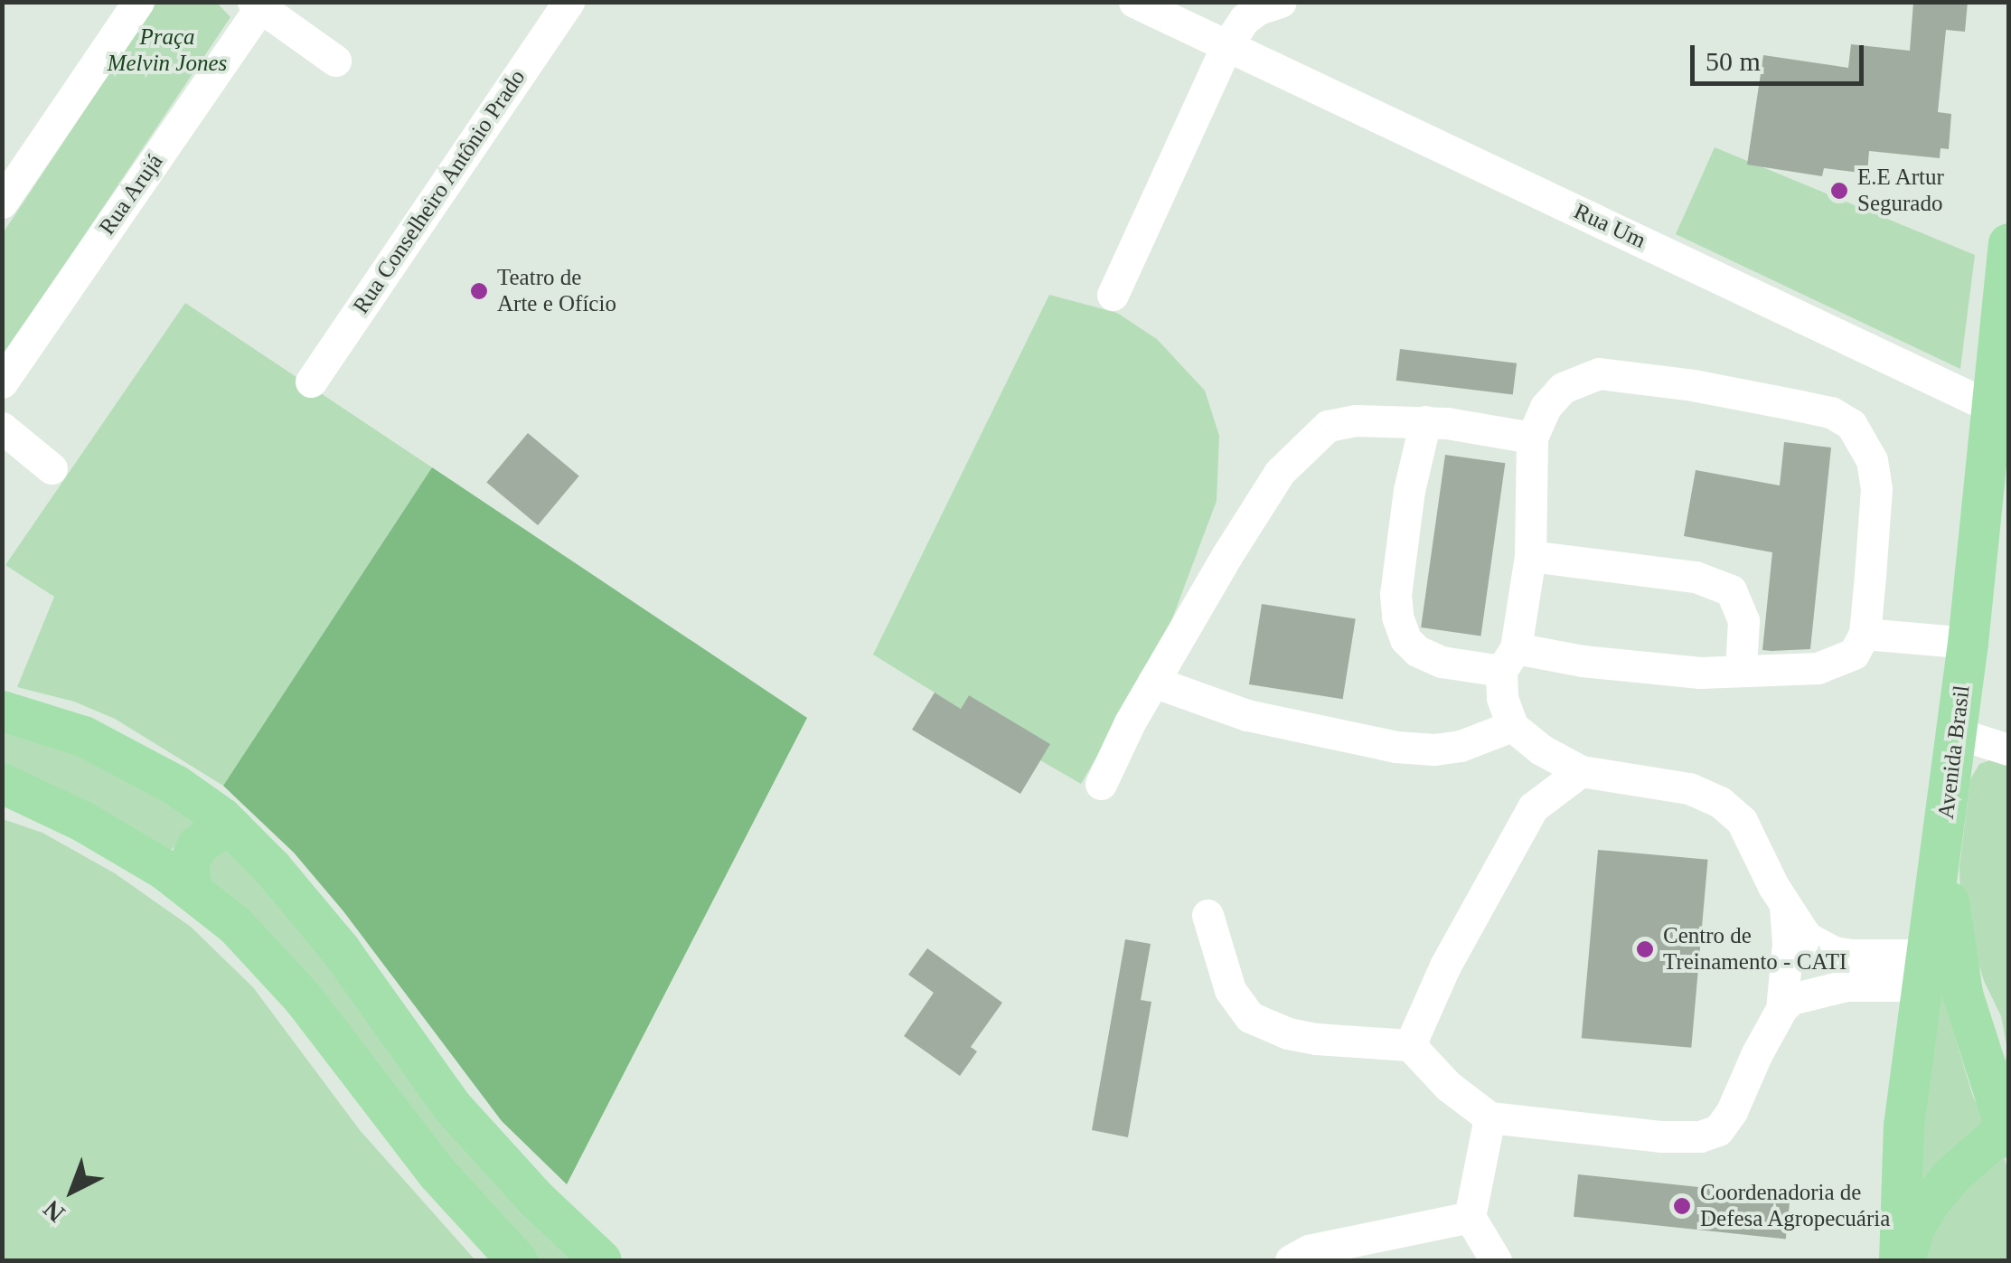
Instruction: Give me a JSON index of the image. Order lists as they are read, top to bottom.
{
  "streets": {
    "main road": ["Avenida Brasil"],
    "street": ["Rua Conselheiro Antônio Prado", "Rua Arujá", "Rua Um"]
  },
  "crossings": [
    ["Rua Um", "Avenida Brasil"]
  ],
  "parks": ["Praça Melvin Jones"],
  "places": [
    "E.E Artur Segurado",
    "Teatro de Arte e Ofício",
    "Centro de Treinamento - CATI",
    "Coordenadoria de Defesa Agropecuária"
  ],
  "scale_bar": "50 m",
  "north": "bottom left"
}
